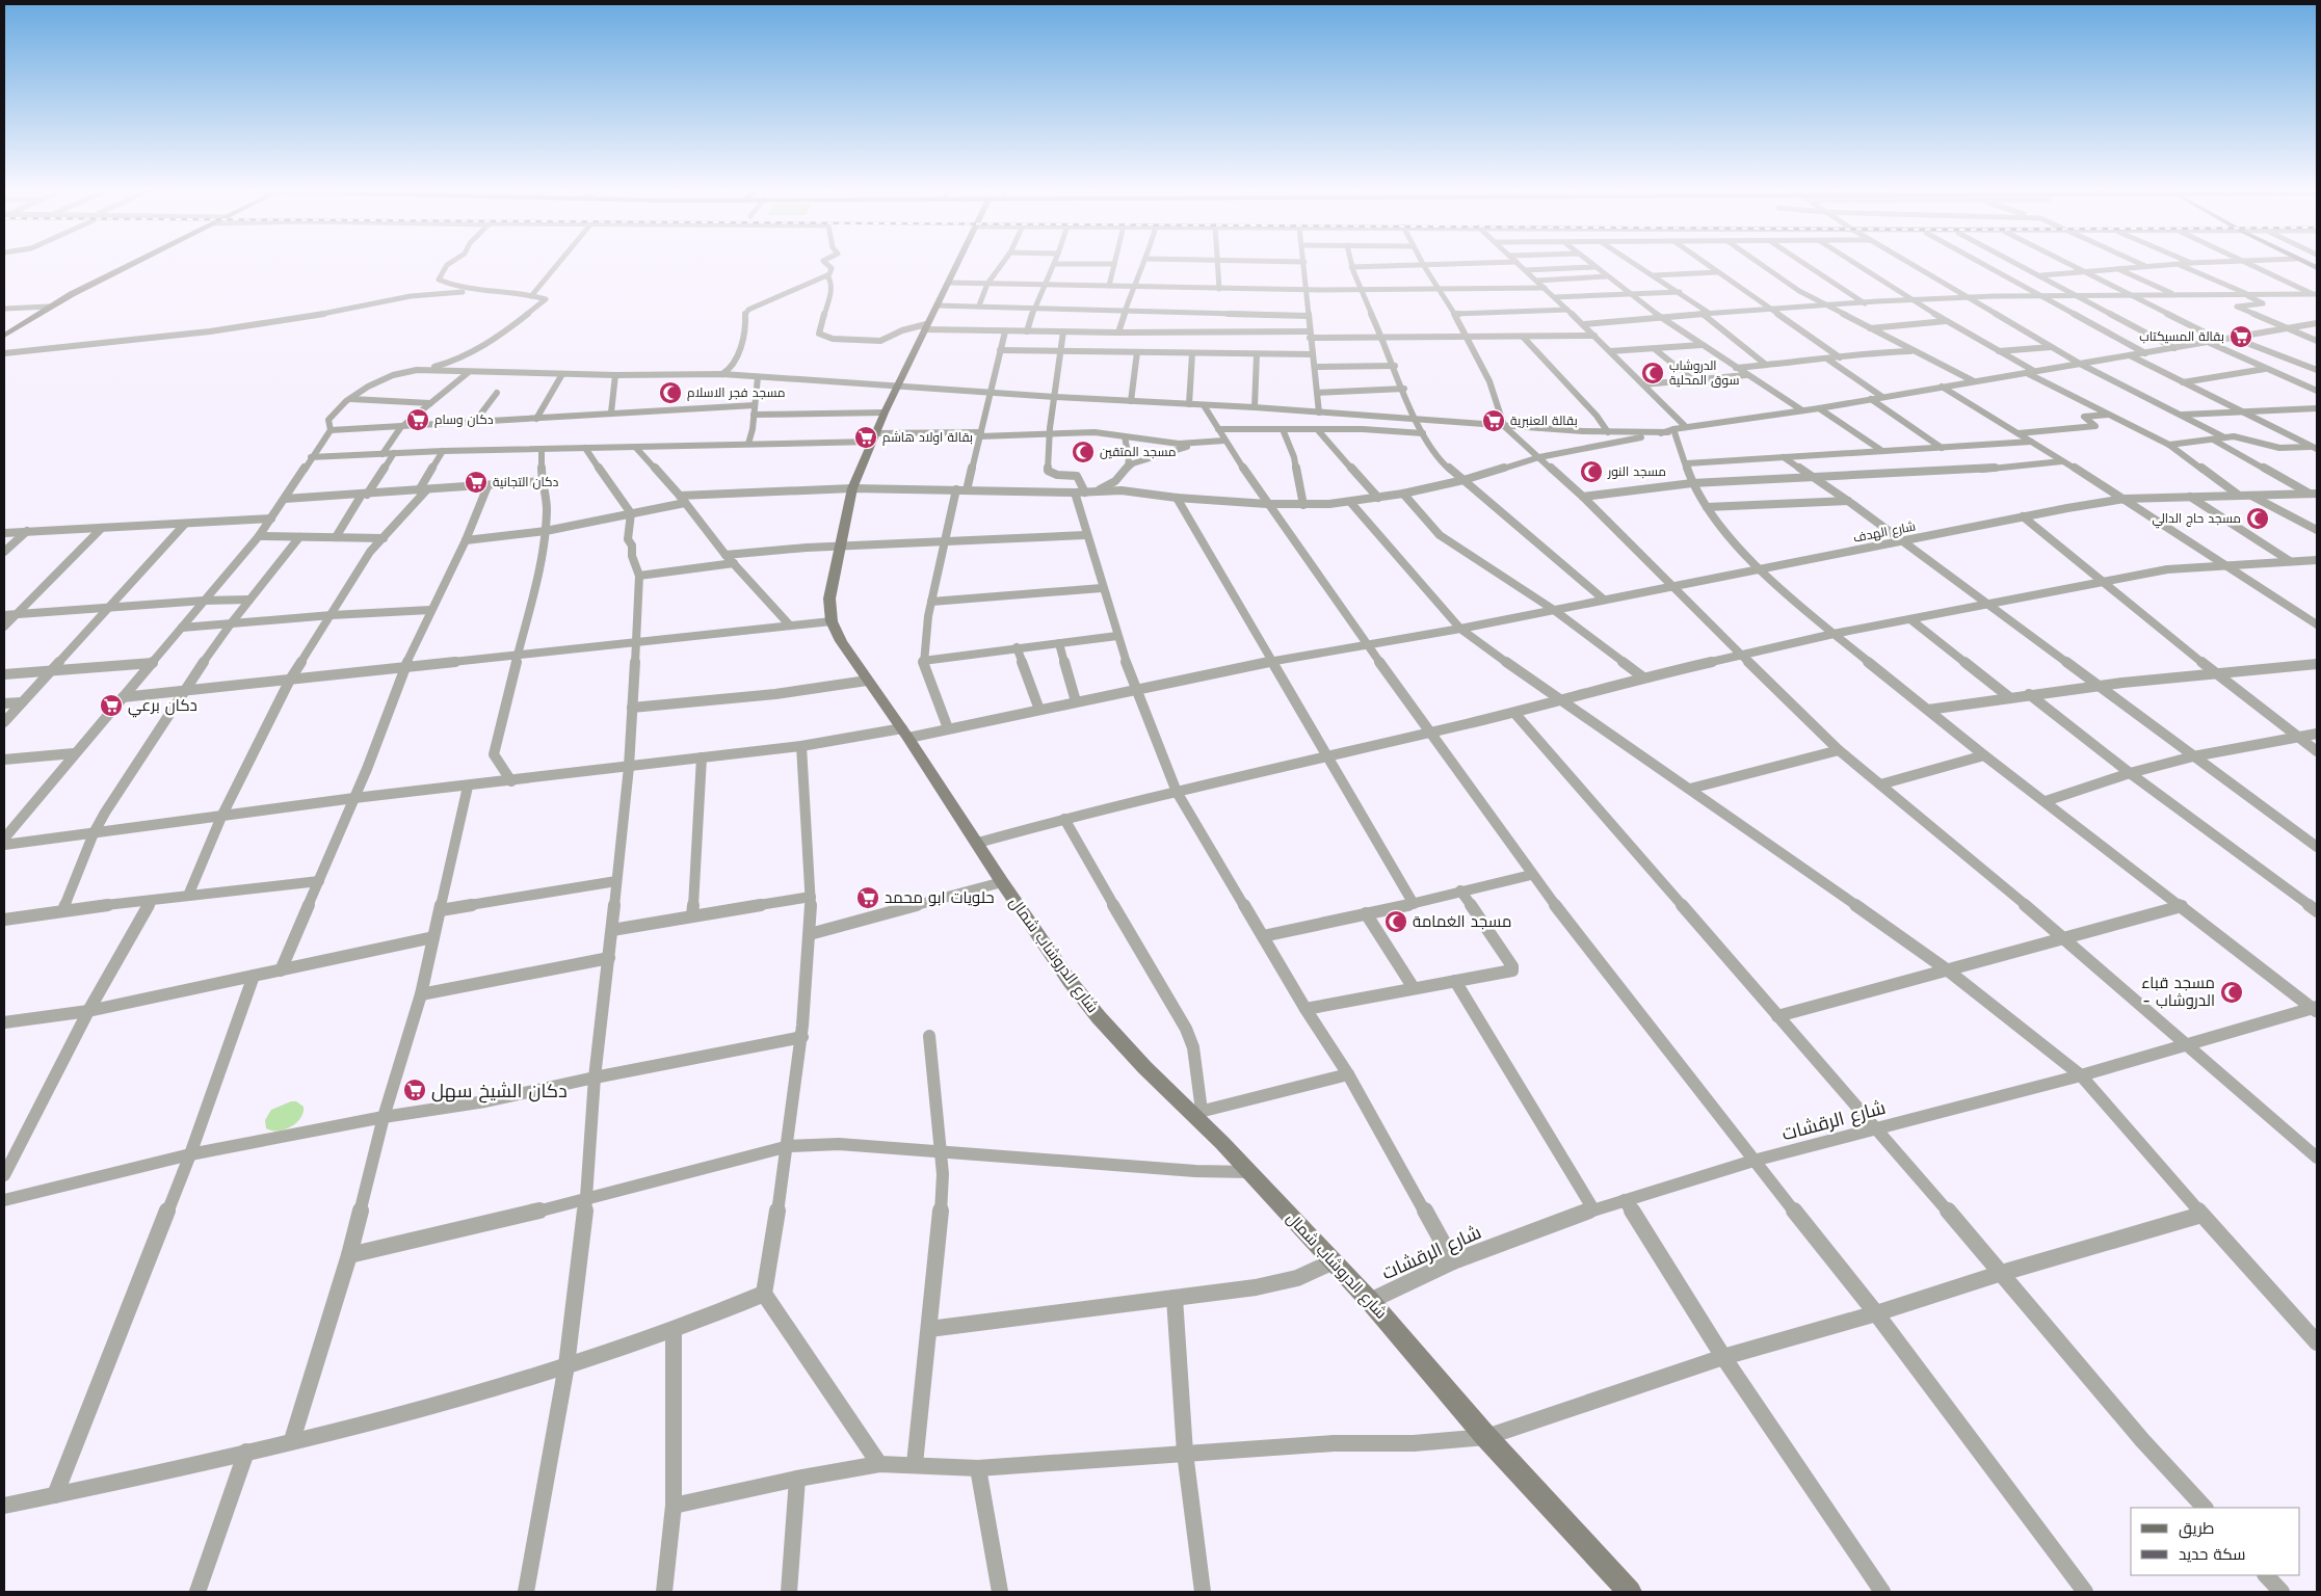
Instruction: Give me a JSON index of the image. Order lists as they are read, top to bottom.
{
  "streets": {
    "street": ["شارع الهدف", "شارع الدروشاب شمال", "شارع الرقشات"]
  },
  "crossings": [
    ["شارع الهدف", "شارع الدروشاب شمال"],
    ["شارع الدروشاب شمال", "شارع الرقشات"]
  ],
  "places": {
    "supermarket": [
      "بقالة المسيكتاب",
      "دكان وسام",
      "بقالة العنبرية",
      "بقالة اولاد هاشم",
      "دكان التجانية",
      "دكان برعي",
      "حلويات ابو محمد",
      "دكان الشيخ سهل"
    ],
    "mosque": [
      "الدروشاب سوق المحلية",
      "مسجد فجر الاسلام",
      "مسجد المتقين",
      "مسجد النور",
      "مسجد حاج الدالي",
      "مسجد الغمامة",
      "مسجد قباء - الدروشاب"
    ]
  },
  "legend": ["طريق", "سكة حديد"]
}
